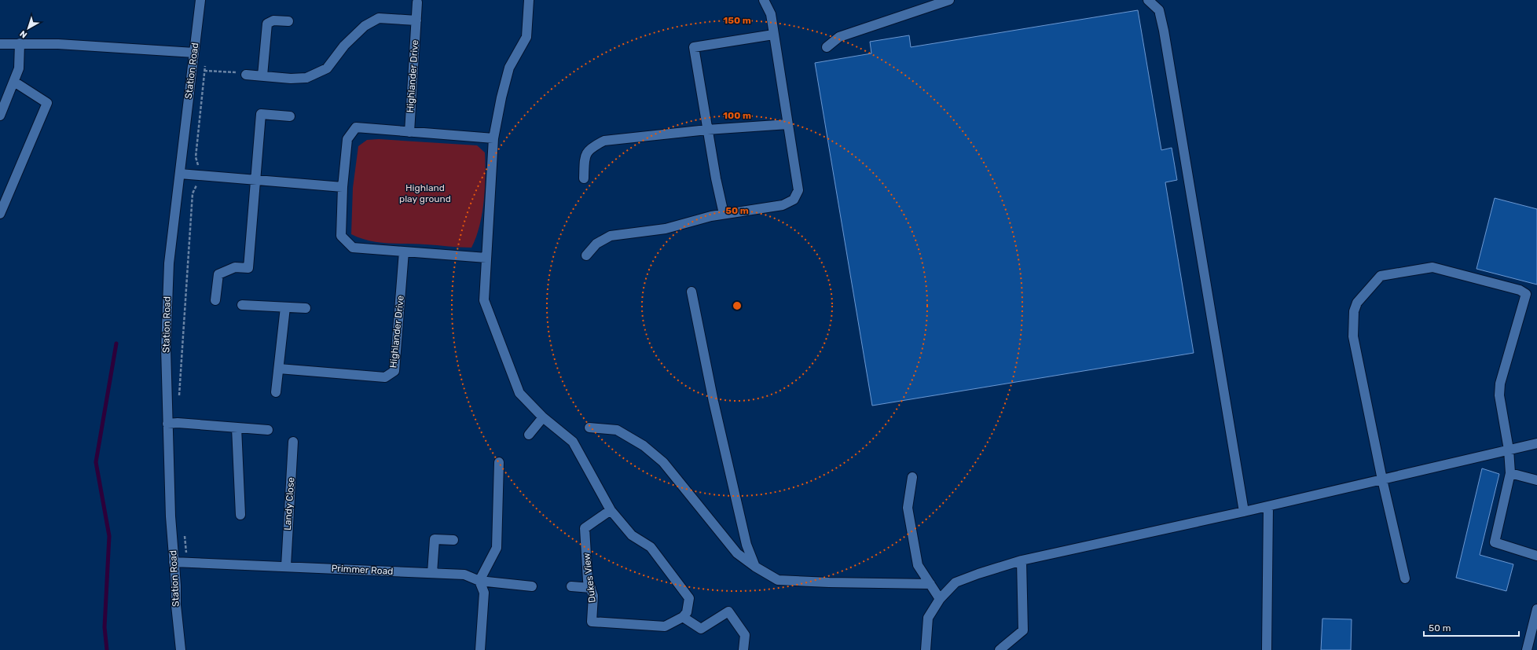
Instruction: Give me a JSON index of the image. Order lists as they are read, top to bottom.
{
  "streets": {
    "street": [
      "Station Road",
      "Highlander Drive",
      "Landy Close",
      "Primmer Road",
      "Dukes View"
    ]
  },
  "crossings": [
    ["Station Road", "Primmer Road"],
    ["Landy Close", "Primmer Road"]
  ],
  "parks": ["Highland play ground"],
  "scale_bar": "50 m",
  "north": "bottom left",
  "rings": ["150 m", "100 m", "50 m"]
}
